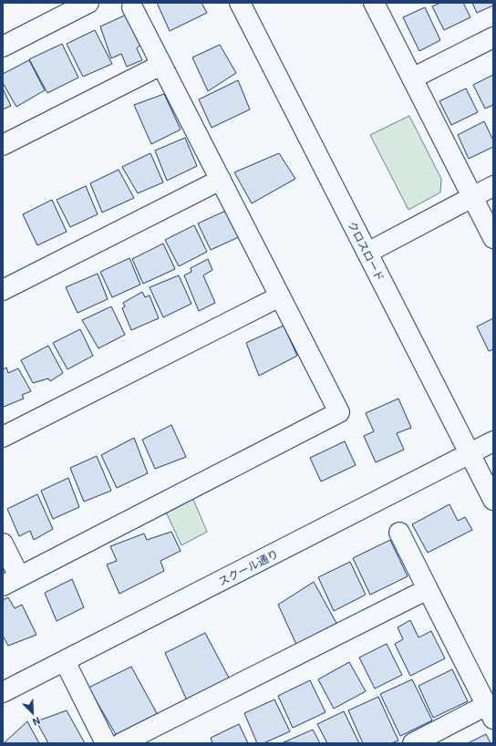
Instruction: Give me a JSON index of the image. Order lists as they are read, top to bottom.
{
  "streets": {
    "street": ["クロスロード", "スクール通り"]
  },
  "crossings": [
    ["クロスロード", "スクール通り"]
  ],
  "north": "bottom right"
}
